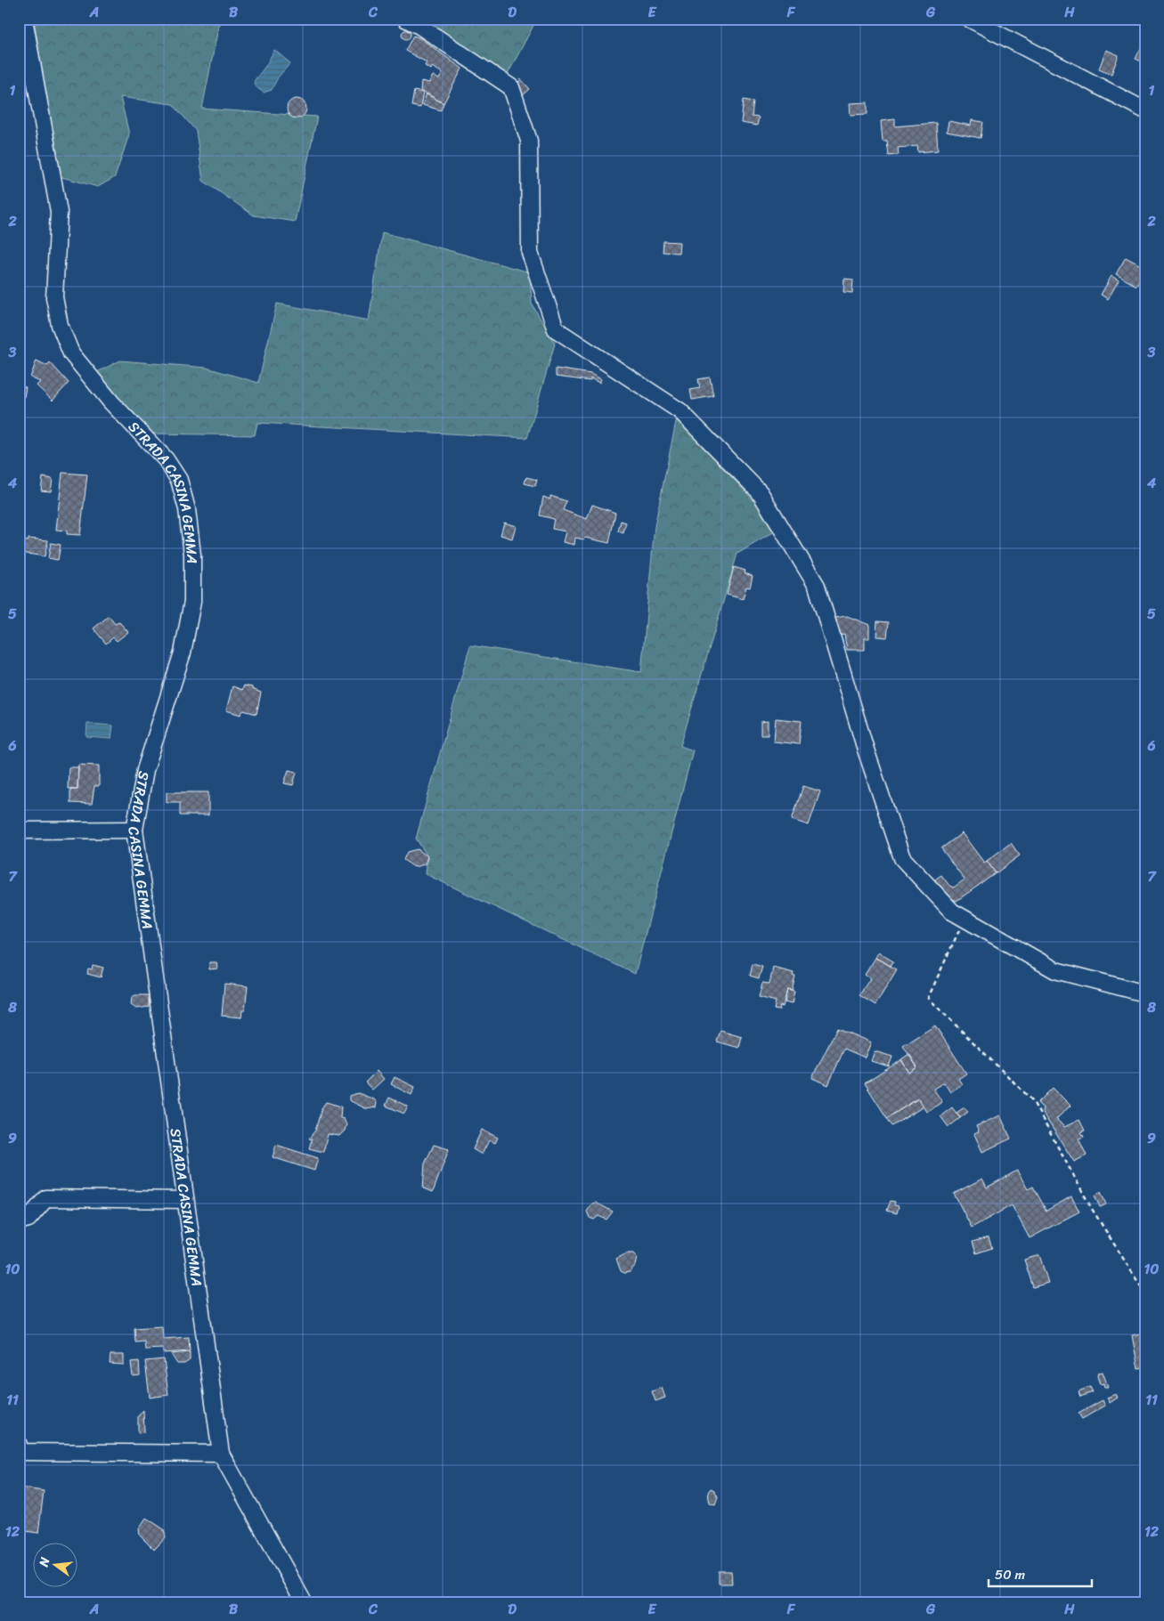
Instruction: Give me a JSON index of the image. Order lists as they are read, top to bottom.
{
  "streets": {
    "street": ["STRADA CASINA GEMMA"]
  },
  "scale_bar": "50 m",
  "north": "left",
  "grid": {
    "columns": [
      "A",
      "B",
      "C",
      "D",
      "E",
      "F",
      "G",
      "H"
    ],
    "rows": [
      "1",
      "2",
      "3",
      "4",
      "5",
      "6",
      "7",
      "8",
      "9",
      "10",
      "11",
      "12"
    ]
  }
}
